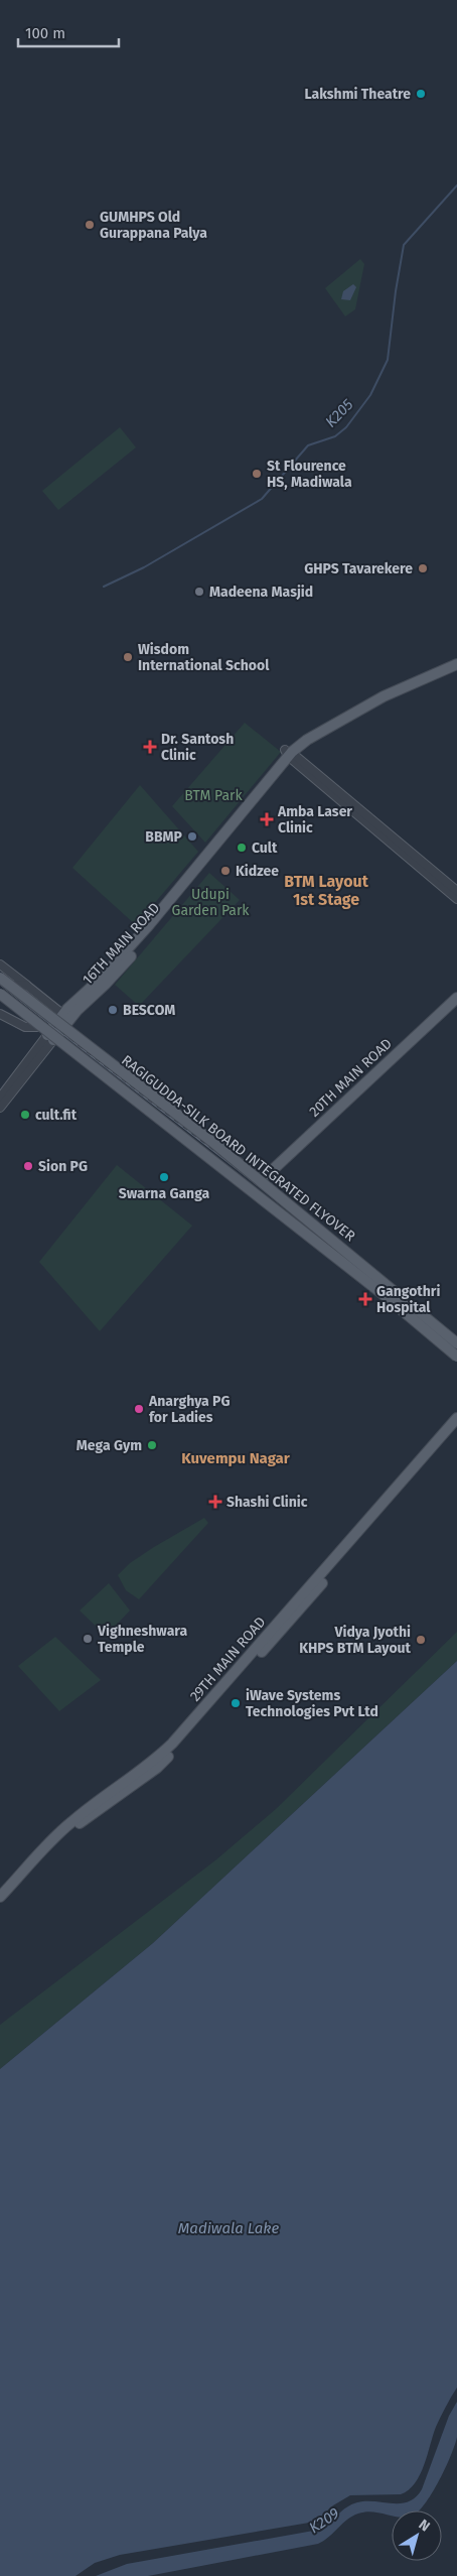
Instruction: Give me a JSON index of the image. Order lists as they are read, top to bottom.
{
  "streets": {
    "main road": [
      "16TH MAIN ROAD",
      "20TH MAIN ROAD",
      "RAGIGUDDA-SILK BOARD INTEGRATED FLYOVER",
      "29TH MAIN ROAD"
    ]
  },
  "districts": ["BTM Layout 1st Stage", "Kuvempu Nagar"],
  "water": ["K205", "Madiwala Lake", "K209"],
  "parks": ["BTM Park", "Udupi Garden Park"],
  "places": {
    "other": [
      "Lakshmi Theatre",
      "GUMHPS Old Gurappana Palya",
      "St Flourence HS, Madiwala",
      "GHPS Tavarekere",
      "Madeena Masjid",
      "Wisdom International School",
      "BBMP",
      "Cult",
      "Kidzee",
      "BESCOM",
      "cult.fit",
      "Sion PG",
      "Swarna Ganga",
      "Anarghya PG for Ladies",
      "Mega Gym",
      "Vighneshwara Temple",
      "Vidya Jyothi KHPS BTM Layout",
      "iWave Systems Technologies Pvt Ltd"
    ],
    "health": [
      "Dr. Santosh Clinic",
      "Amba Laser Clinic",
      "Gangothri Hospital",
      "Shashi Clinic"
    ]
  },
  "scale_bar": "100 m",
  "north": "top right"
}
